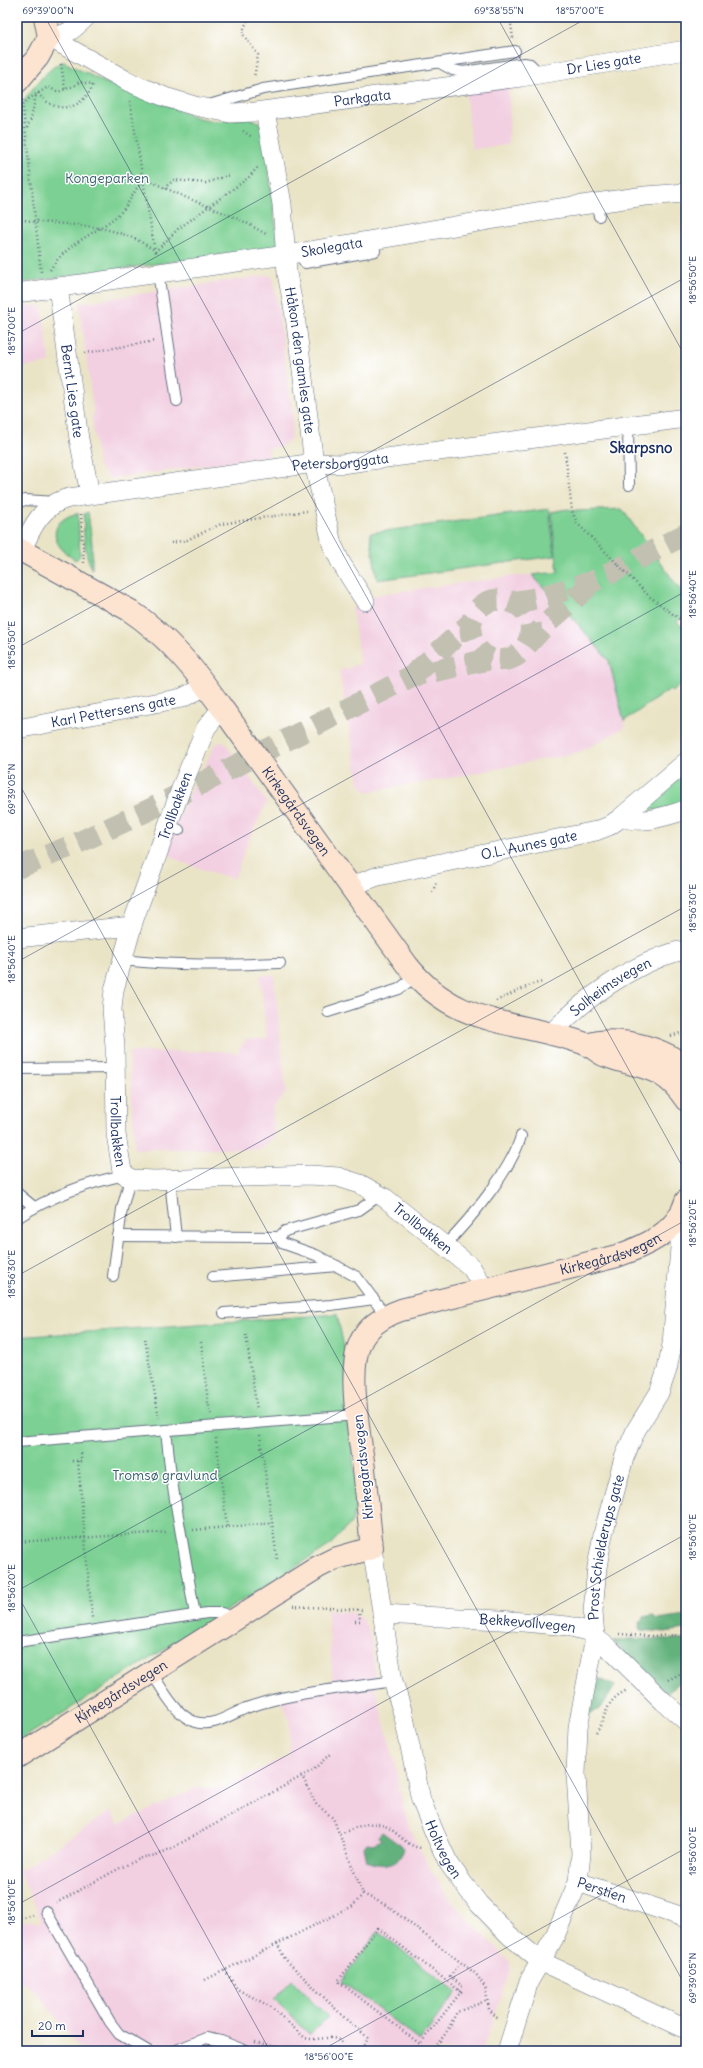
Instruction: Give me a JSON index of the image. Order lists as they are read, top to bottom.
{
  "streets": {
    "street": [
      "Dr Lies gate",
      "Parkgata",
      "Skolegata",
      "Håkon den gamles gate",
      "Bernt Lies gate",
      "Petersborggata",
      "Karl Pettersens gate",
      "Trollbakken",
      "Kirkegårdsvegen",
      "O.L. Aunes gate",
      "Solheimsvegen",
      "Prost Schielderups gate",
      "Bekkevollvegen",
      "Holtvegen",
      "Perstien"
    ]
  },
  "crossings": [
    ["Dr Lies gate", "Parkgata"],
    ["Parkgata", "Håkon den gamles gate"],
    ["Skolegata", "Håkon den gamles gate"],
    ["Skolegata", "Bernt Lies gate"],
    ["Håkon den gamles gate", "Petersborggata"],
    ["Bernt Lies gate", "Petersborggata"],
    ["Petersborggata", "Kirkegårdsvegen"],
    ["Karl Pettersens gate", "Kirkegårdsvegen"],
    ["Trollbakken", "Kirkegårdsvegen"],
    ["Kirkegårdsvegen", "O.L. Aunes gate"],
    ["Kirkegårdsvegen", "Solheimsvegen"],
    ["Kirkegårdsvegen", "Prost Schielderups gate"],
    ["Kirkegårdsvegen", "Holtvegen"],
    ["Prost Schielderups gate", "Bekkevollvegen"],
    ["Prost Schielderups gate", "Perstien"],
    ["Bekkevollvegen", "Holtvegen"],
    ["Holtvegen", "Perstien"]
  ],
  "districts": ["Skarpsno"],
  "parks": ["Kongeparken", "Tromsø gravlund"],
  "scale_bar": "20 m",
  "coordinates": [
    "69°39'00\"N",
    "69°38'55\"N",
    "18°57'00\"E",
    "18°56'50\"E",
    "18°56'40\"E",
    "69°39'05\"N",
    "18°56'30\"E",
    "18°56'20\"E",
    "18°56'10\"E",
    "18°56'00\"E"
  ]
}
